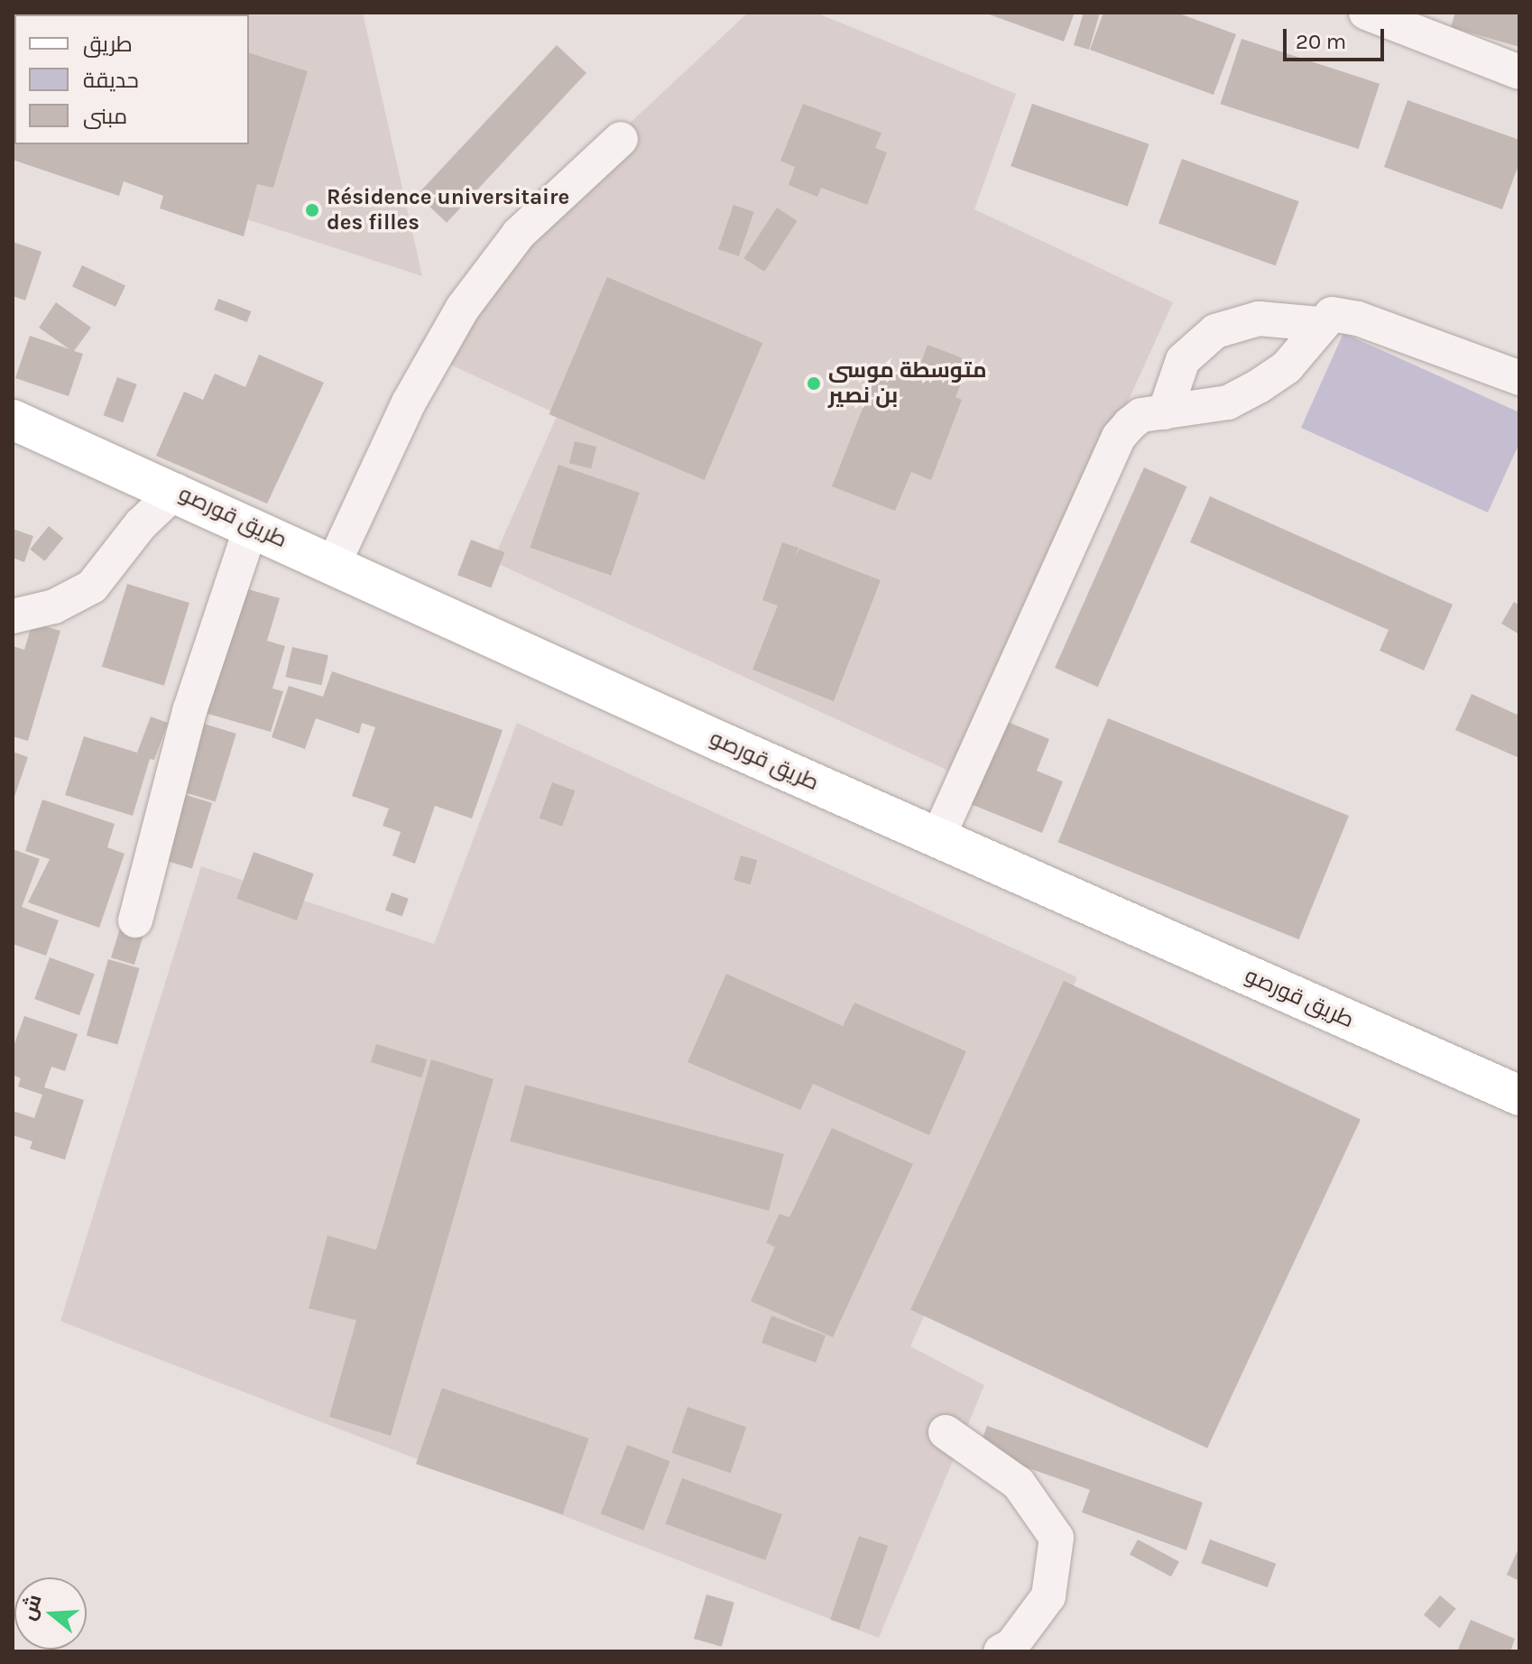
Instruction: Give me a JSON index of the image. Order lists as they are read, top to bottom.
{
  "streets": {
    "main road": ["طريق قورصو"]
  },
  "places": ["Résidence universitaire des filles", "متوسطة موسى بن نصير"],
  "legend": ["طريق", "حديقة", "مبنى"],
  "scale_bar": "20 m",
  "north": "left"
}
